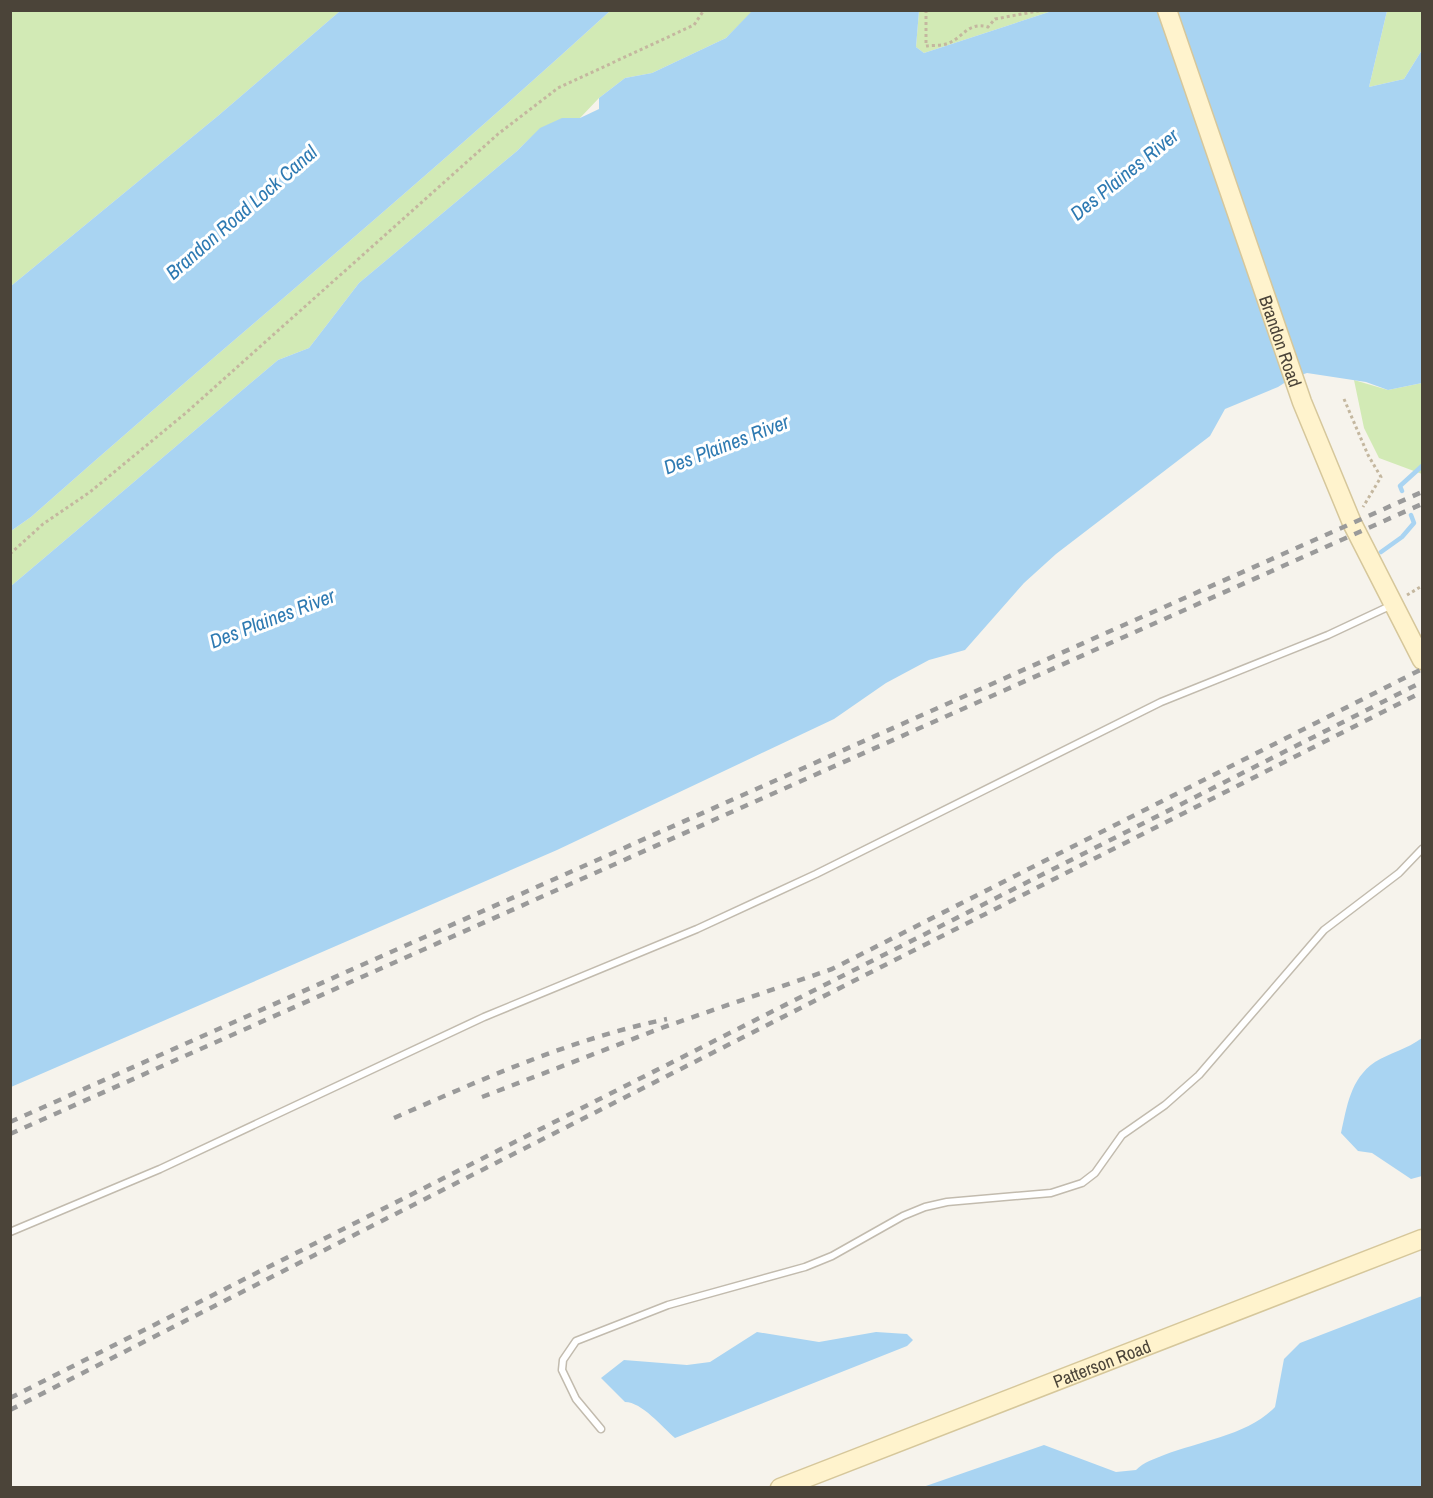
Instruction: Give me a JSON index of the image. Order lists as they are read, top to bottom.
{
  "streets": {
    "street": ["Brandon Road", "Patterson Road"]
  },
  "water": ["Des Plaines River", "Brandon Road Lock Canal"]
}
